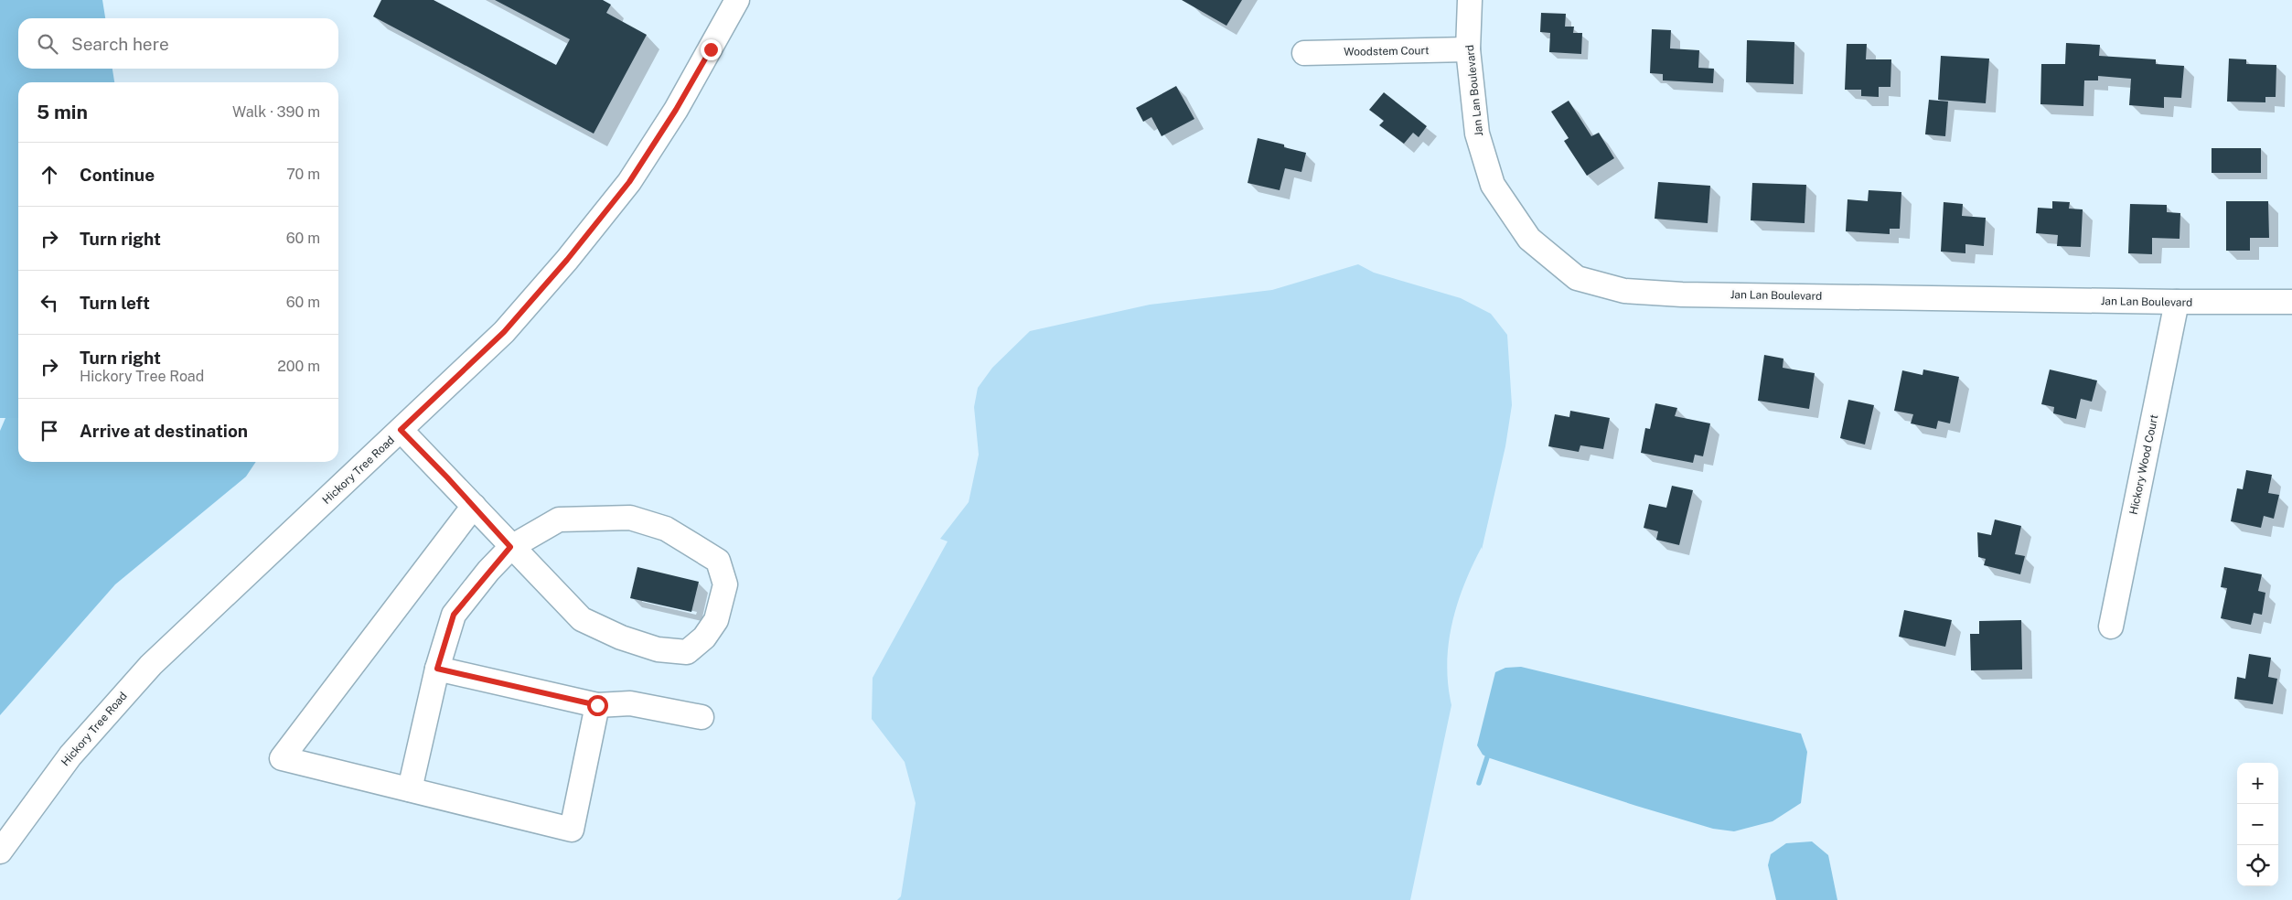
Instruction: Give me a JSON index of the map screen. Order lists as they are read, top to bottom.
{
  "streets": {
    "street": [
      "Woodstem Court",
      "Jan Lan Boulevard",
      "Hickory Wood Court",
      "Hickory Tree Road"
    ]
  },
  "crossings": [
    ["Woodstem Court", "Jan Lan Boulevard"],
    ["Jan Lan Boulevard", "Hickory Wood Court"]
  ],
  "page": {
    "search": "Search here",
    "heading": ["5 min", "Walk · 390 m"],
    "list": [
      ["Continue", "70 m"],
      ["Turn right", "60 m"],
      ["Turn left", "60 m"],
      ["Turn right", "Hickory Tree Road", "200 m"],
      "Arrive at destination"
    ],
    "map_buttons": ["+", "−"]
  }
}
